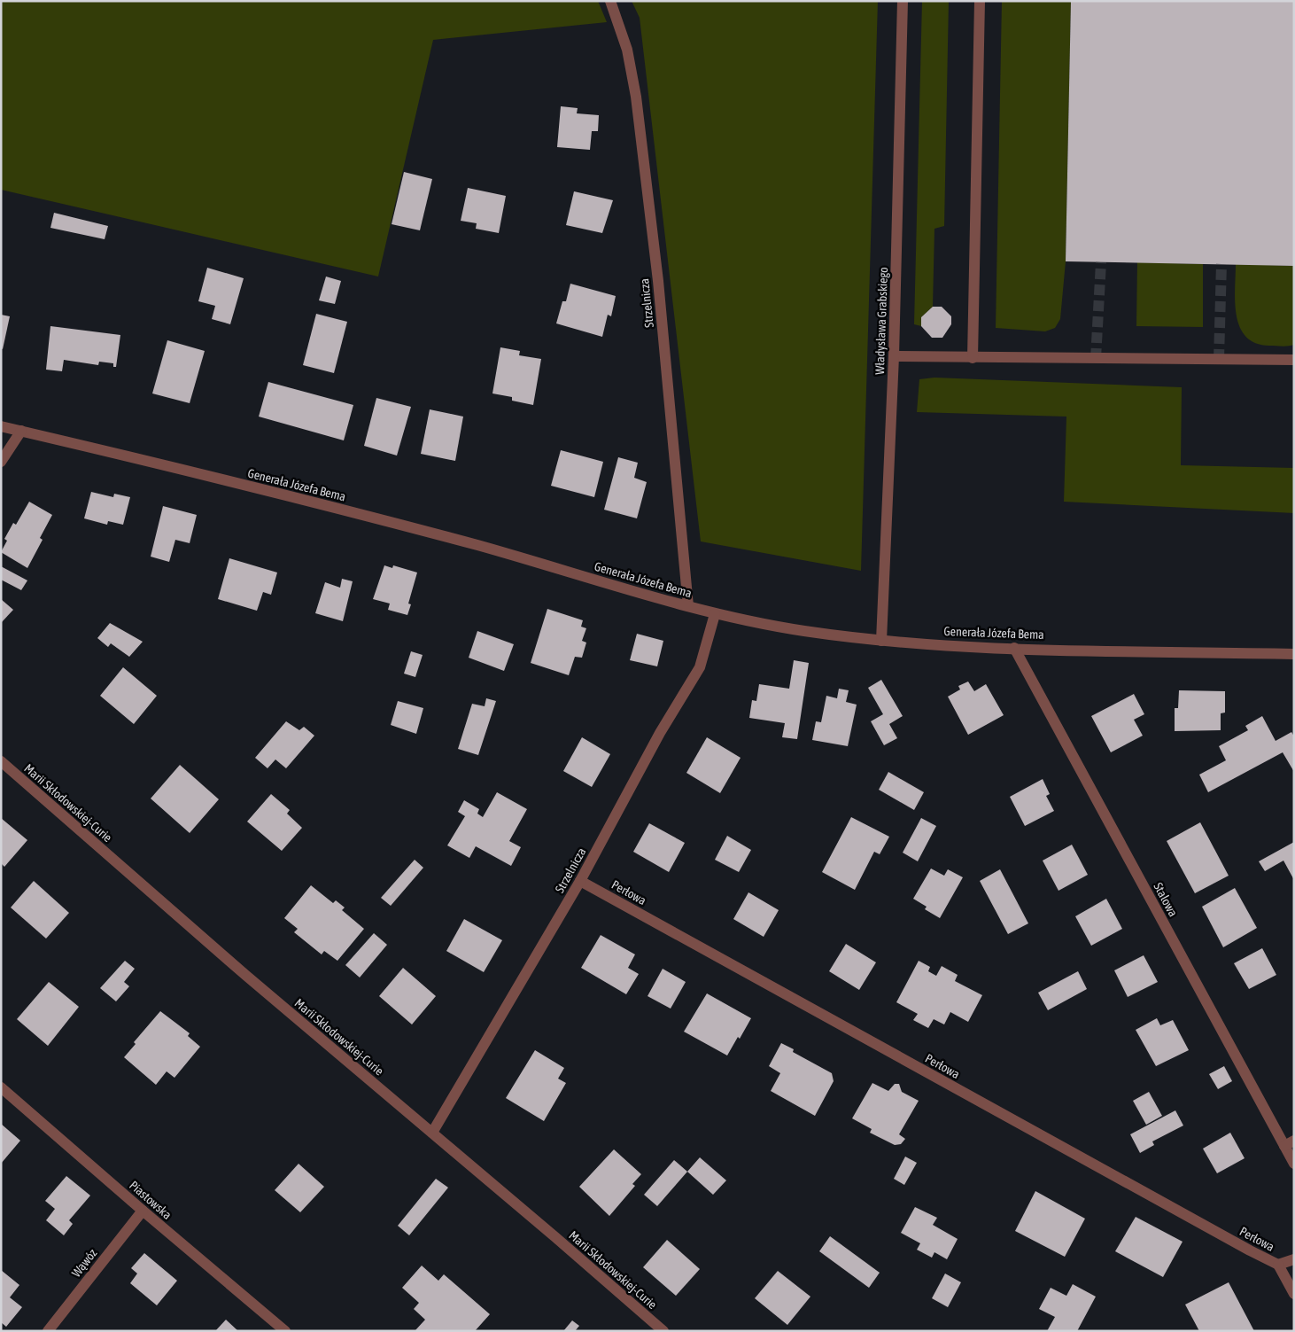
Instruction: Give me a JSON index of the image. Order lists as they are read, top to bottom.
{
  "streets": {
    "street": [
      "Strzelnicza",
      "Władysława Grabskiego",
      "Generała Józefa Bema",
      "Marii Skłodowskiej-Curie",
      "Perłowa",
      "Stalowa",
      "Piastowska",
      "Wąwóz"
    ]
  },
  "crossings": [
    ["Strzelnicza", "Generała Józefa Bema"],
    ["Strzelnicza", "Marii Skłodowskiej-Curie"],
    ["Strzelnicza", "Perłowa"],
    ["Władysława Grabskiego", "Generała Józefa Bema"],
    ["Generała Józefa Bema", "Stalowa"],
    ["Piastowska", "Wąwóz"]
  ]
}
